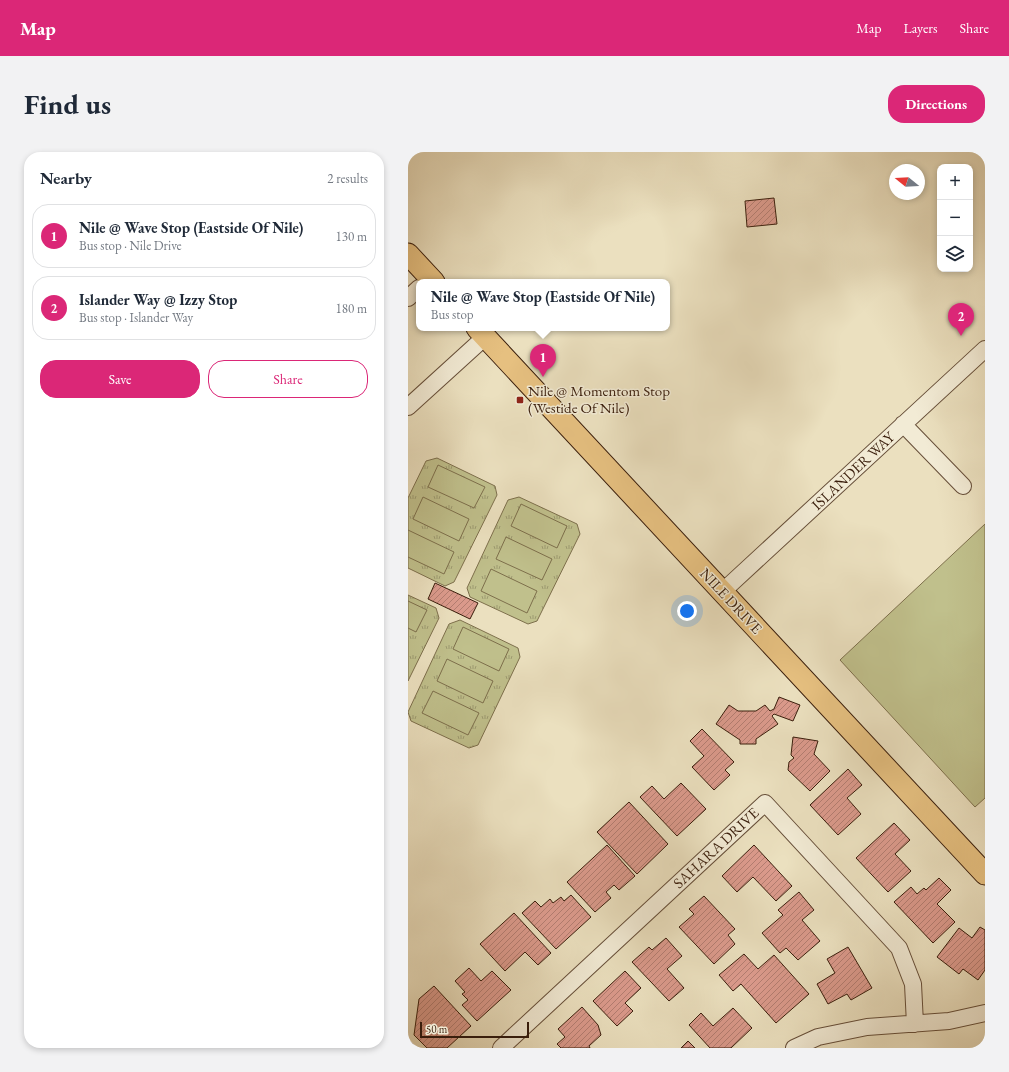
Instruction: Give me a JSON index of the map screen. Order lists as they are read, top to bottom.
{
  "streets": {
    "main road": ["NILE DRIVE"],
    "street": ["ISLANDER WAY", "SAHARA DRIVE"]
  },
  "crossings": [
    ["ISLANDER WAY", "NILE DRIVE"]
  ],
  "places": {
    "transit": ["Nile @ Momentom Stop (Westide Of Nile)"]
  },
  "scale_bar": "50 m",
  "north": "left",
  "page": {
    "header": "Map",
    "nav": ["Map", "Layers", "Share"],
    "buttons": [
      "Directions",
      ["Save", "Share"]
    ],
    "title": "Find us",
    "heading": ["Nearby", "2 results"],
    "map_buttons": ["+", "−"],
    "list": [
      {
        "mark": "1",
        "name": "Nile @ Wave Stop (Eastside Of Nile)",
        "note": "Bus stop · Nile Drive",
        "value": "130 m"
      },
      {
        "mark": "2",
        "name": "Islander Way @ Izzy Stop",
        "note": "Bus stop · Islander Way",
        "value": "180 m"
      }
    ],
    "popup": ["Nile @ Wave Stop (Eastside Of Nile)", "Bus stop"],
    "pins": ["2", "1"],
    "scale": "50 m"
  }
}
